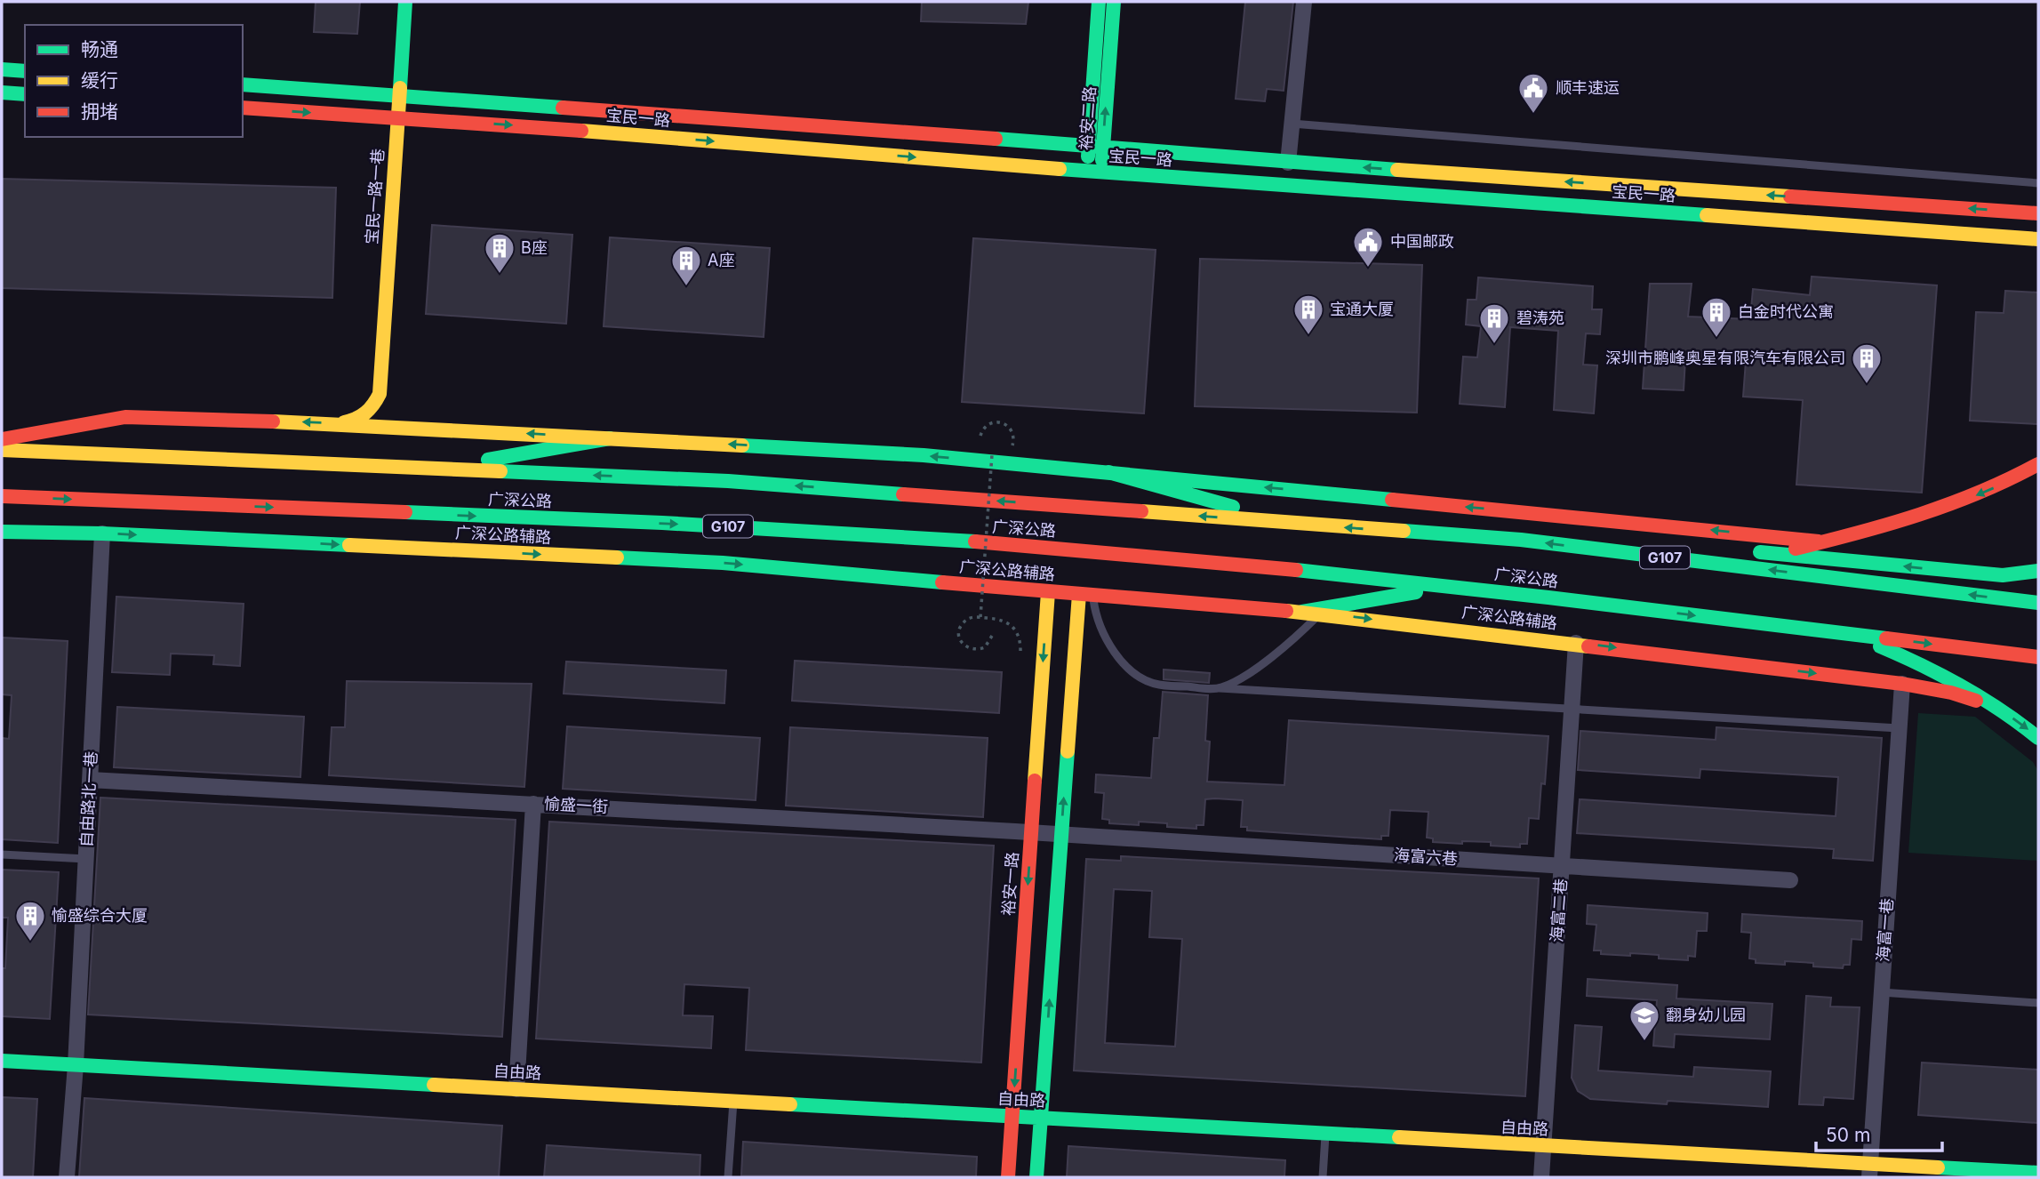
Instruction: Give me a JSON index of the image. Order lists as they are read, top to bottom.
{
  "streets": {
    "main road": [
      "宝民一路",
      "裕安二路",
      "宝民一路一巷",
      "广深公路",
      "G107",
      "广深公路辅路",
      "裕安一路",
      "自由路"
    ],
    "street": [
      "自由路北一巷",
      "愉盛一街",
      "海富六巷",
      "海富二巷",
      "海富一巷"
    ]
  },
  "crossings": [
    ["宝民一路", "裕安二路"],
    ["宝民一路", "宝民一路一巷"],
    ["广深公路辅路", "自由路北一巷"],
    ["广深公路辅路", "裕安一路"],
    ["广深公路辅路", "海富二巷"],
    ["广深公路辅路", "海富一巷"],
    ["自由路北一巷", "愉盛一街"],
    ["自由路北一巷", "自由路"],
    ["愉盛一街", "海富六巷"],
    ["愉盛一街", "裕安一路"],
    ["海富六巷", "海富二巷"],
    ["裕安一路", "自由路"],
    ["海富二巷", "自由路"],
    ["海富一巷", "自由路"]
  ],
  "places": {
    "public building": ["顺丰速运", "中国邮政"],
    "building": [
      "B座",
      "A座",
      "宝通大厦",
      "白金时代公寓",
      "碧涛苑",
      "深圳市鹏峰奥星有限汽车有限公司",
      "愉盛综合大厦"
    ],
    "school or university": ["翻身幼儿园"]
  },
  "legend": ["畅通", "缓行", "拥堵"],
  "scale_bar": "50 m"
}
